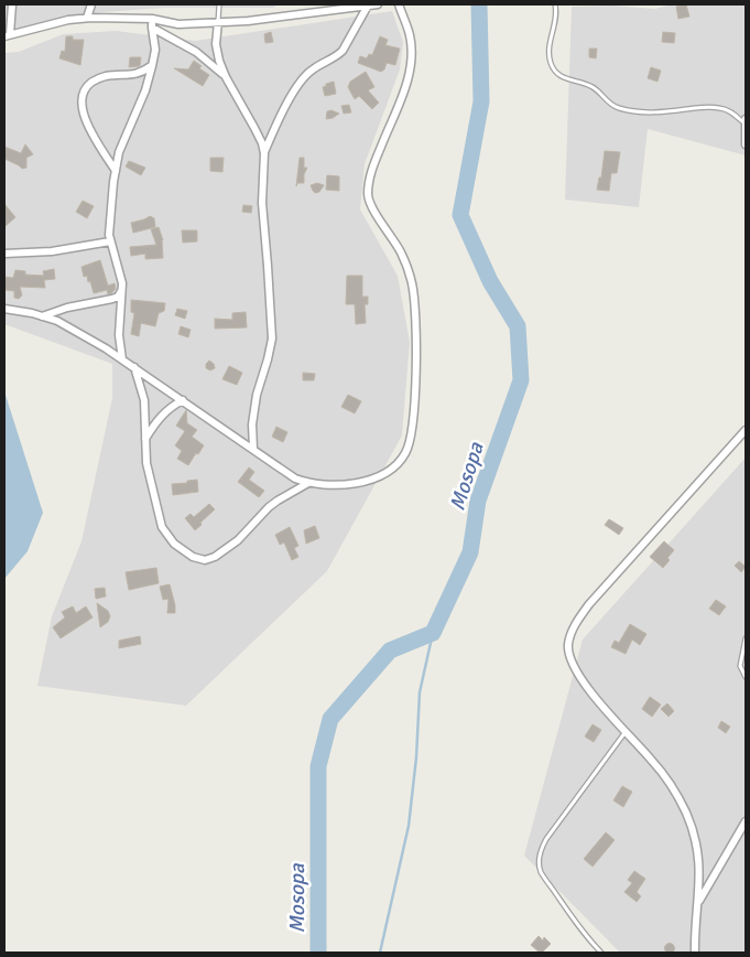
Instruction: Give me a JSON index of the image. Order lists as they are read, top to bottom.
{
  "water": ["Mosopa"]
}
